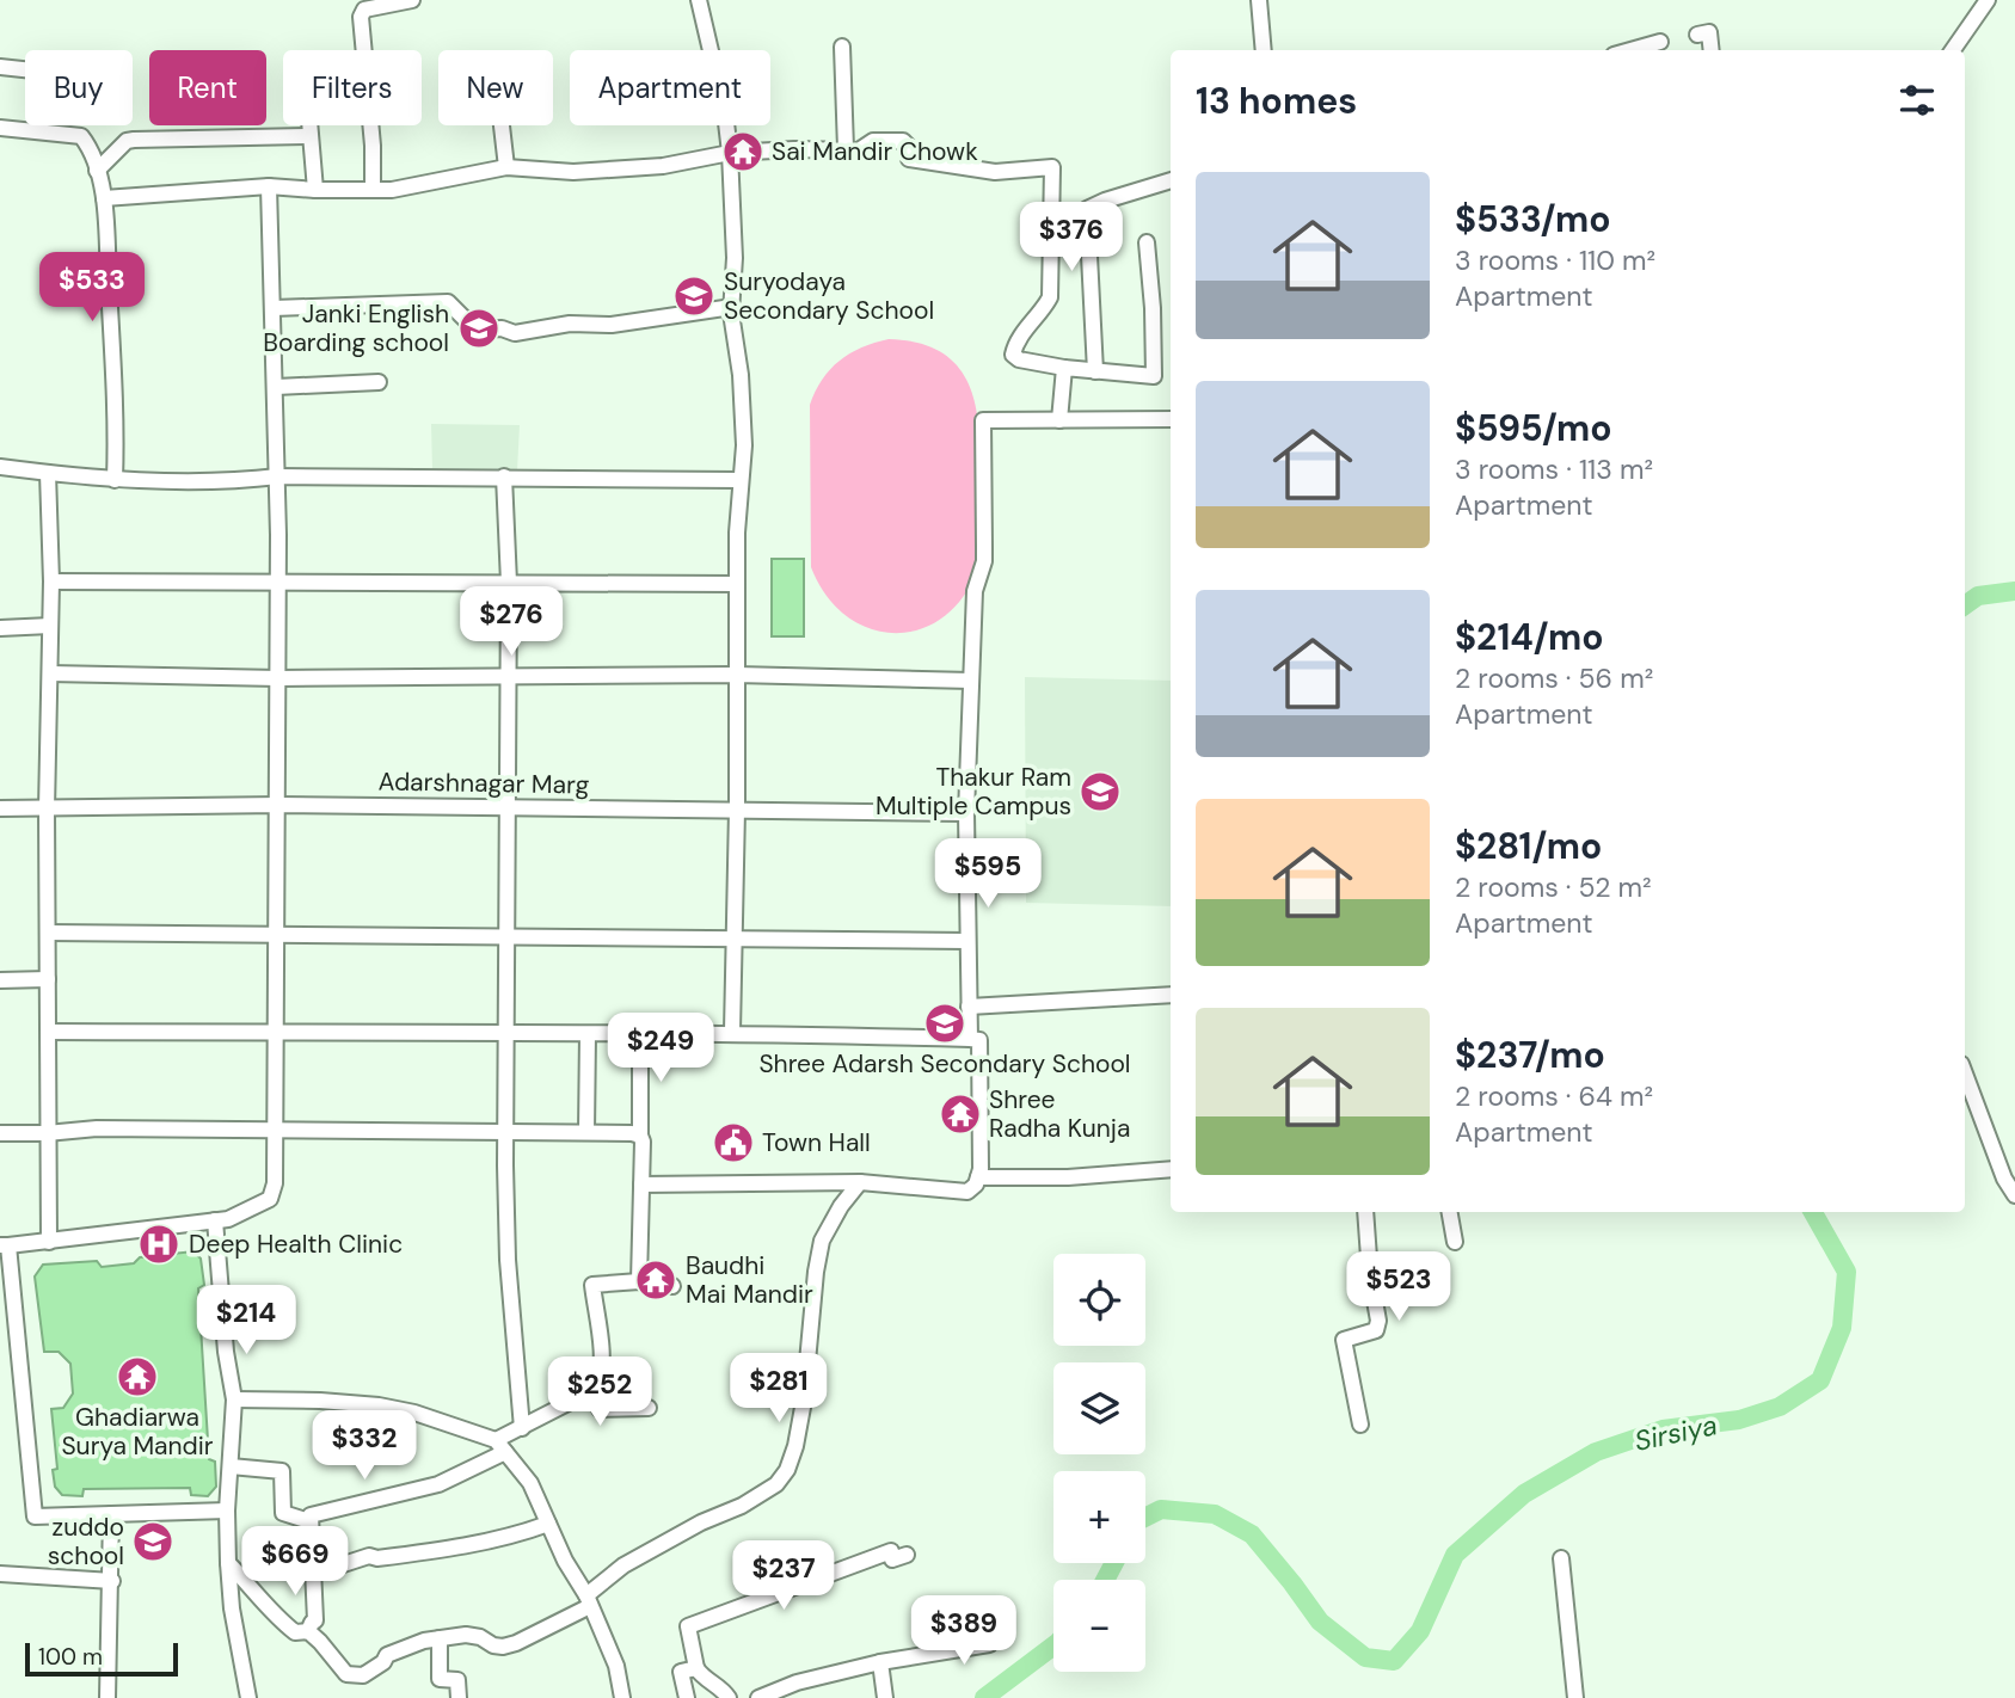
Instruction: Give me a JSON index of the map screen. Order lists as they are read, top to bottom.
{
  "streets": {
    "street": ["Adarshnagar Marg"]
  },
  "water": ["Sirsiya"],
  "places": {
    "temple": [
      "Sai Mandir Chowk",
      "Shree Radha Kunja",
      "Baudhi Mai Mandir",
      "Ghadiarwa Surya Mandir"
    ],
    "school or university": [
      "Suryodaya Secondary School",
      "Janki English Boarding school",
      "Thakur Ram Multiple Campus",
      "Shree Adarsh Secondary School",
      "zuddo school"
    ],
    "public building": ["Town Hall"],
    "hospital": ["Deep Health Clinic"]
  },
  "scale_bar": "100 m",
  "page": {
    "chip": [
      "Buy",
      "Rent",
      "Filters",
      "New",
      "Apartment"
    ],
    "heading": "13 homes",
    "list": [
      {
        "name": "$533/mo",
        "note": "3 rooms · 110 m² · Apartment"
      },
      {
        "name": "$595/mo",
        "note": "3 rooms · 113 m² · Apartment"
      },
      {
        "name": "$214/mo",
        "note": "2 rooms · 56 m² · Apartment"
      },
      {
        "name": "$281/mo",
        "note": "2 rooms · 52 m² · Apartment"
      },
      {
        "name": "$237/mo",
        "note": "2 rooms · 64 m² · Apartment"
      }
    ],
    "price": [
      "$376",
      "$533",
      "$276",
      "$595",
      "$249",
      "$523",
      "$214",
      "$281",
      "$252",
      "$332",
      "$669",
      "$237",
      "$389"
    ],
    "map_buttons": ["+", "−"],
    "scale": "100 m"
  }
}
